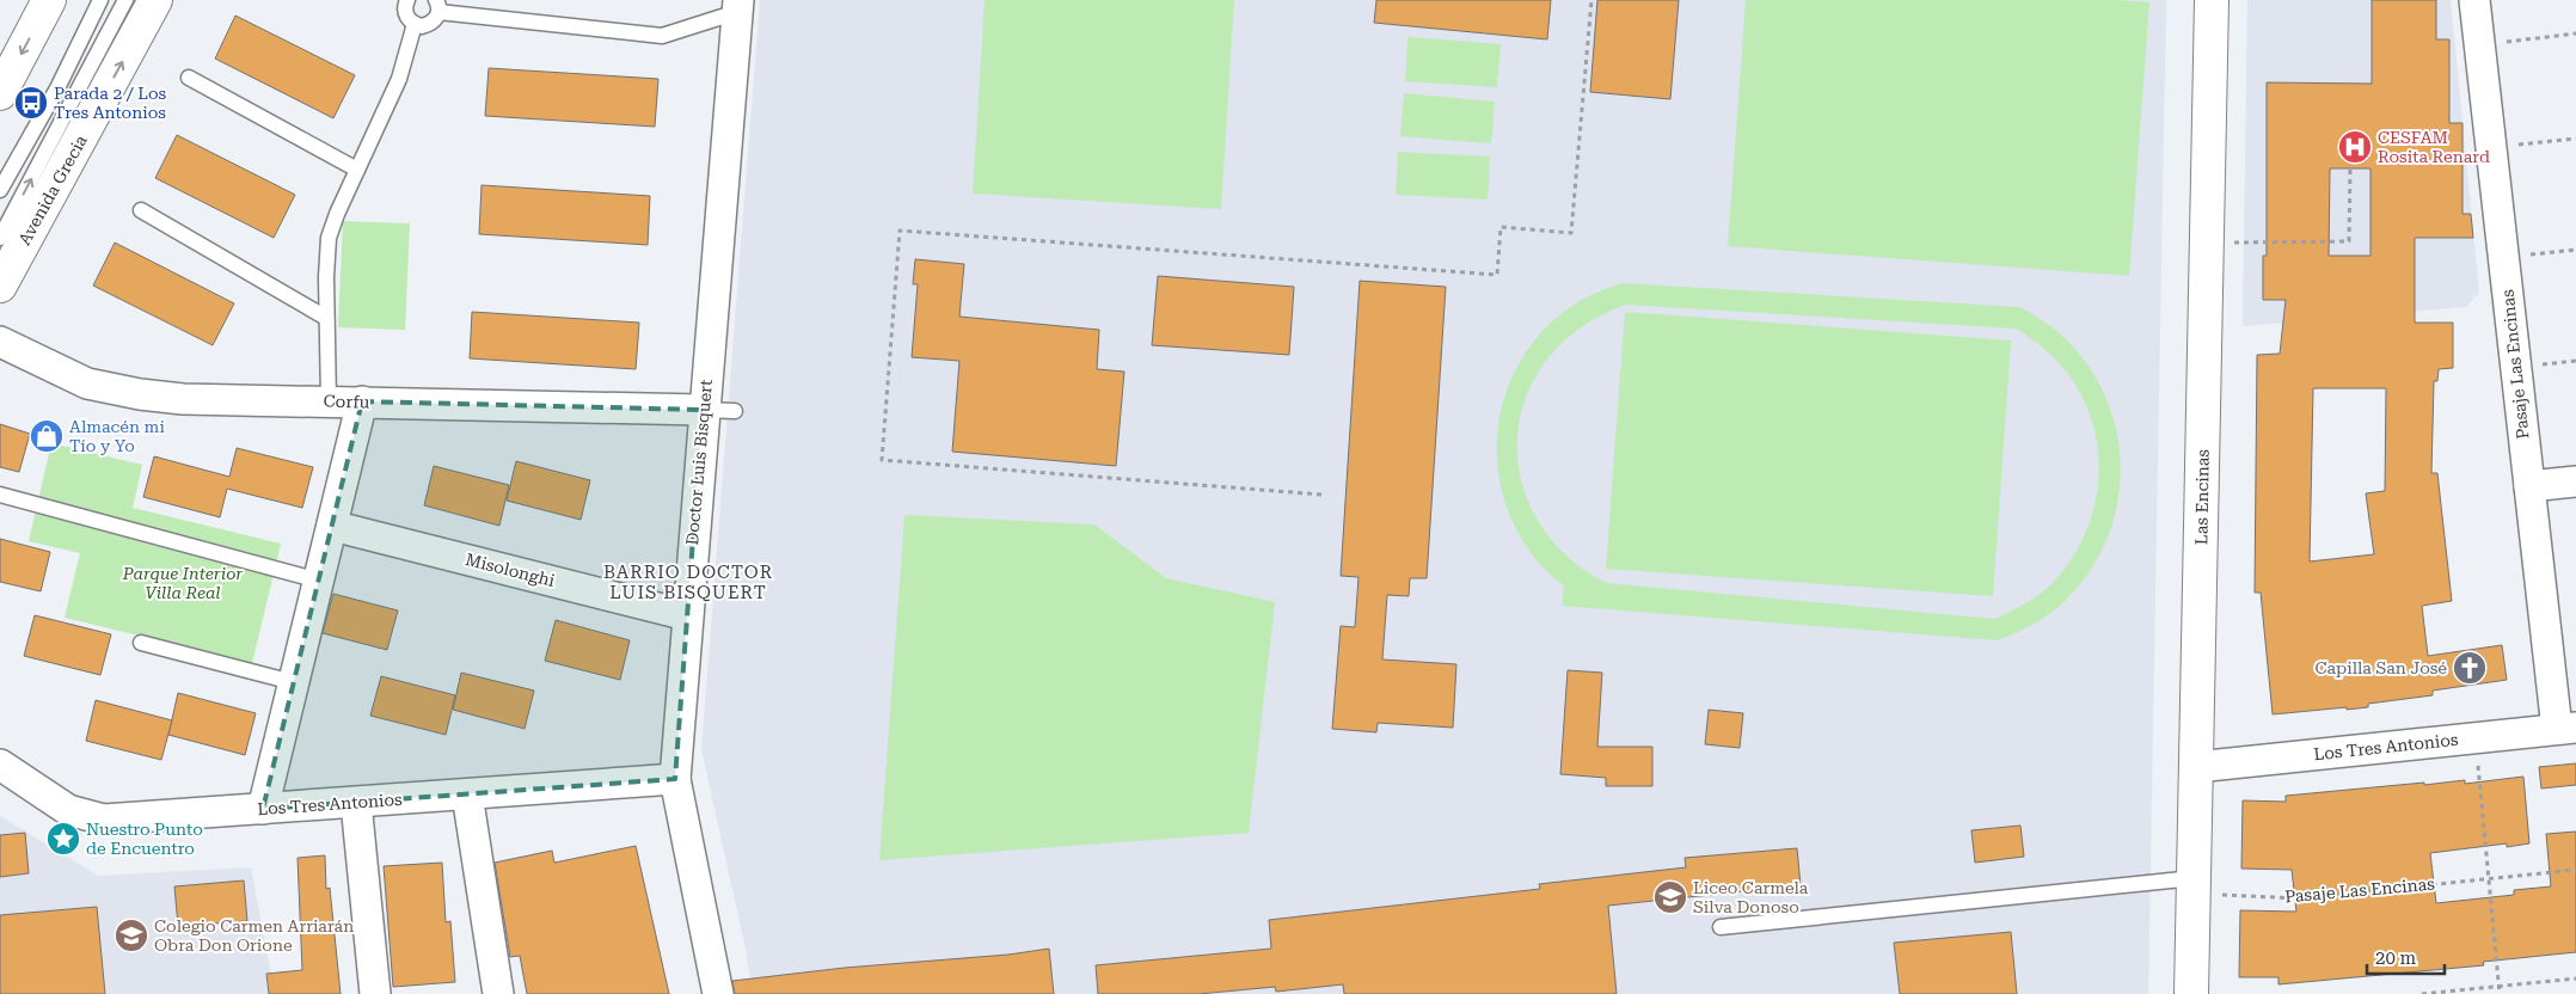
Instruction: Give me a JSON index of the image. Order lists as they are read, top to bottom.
{
  "streets": {
    "street": [
      "Avenida Grecia",
      "Pasaje Las Encinas",
      "Corfu",
      "Doctor Luis Bisquert",
      "Las Encinas",
      "Misolonghi",
      "Los Tres Antonios"
    ]
  },
  "crossings": [
    ["Pasaje Las Encinas", "Los Tres Antonios"],
    ["Corfu", "Doctor Luis Bisquert"],
    ["Doctor Luis Bisquert", "Misolonghi"],
    ["Doctor Luis Bisquert", "Los Tres Antonios"],
    ["Las Encinas", "Los Tres Antonios"]
  ],
  "districts": ["BARRIO DOCTOR LUIS BISQUERT"],
  "parks": ["Parque Interior Villa Real"],
  "places": {
    "bus stop": ["Parada 2 / Los Tres Antonios"],
    "hospital": ["CESFAM Rosita Renard"],
    "shop": ["Almacén mi Tío y Yo"],
    "church": ["Capilla San José"],
    "place": ["Nuestro Punto de Encuentro"],
    "school or university": ["Liceo Carmela Silva Donoso", "Colegio Carmen Arriarán Obra Don Orione"]
  },
  "scale_bar": "20 m"
}
